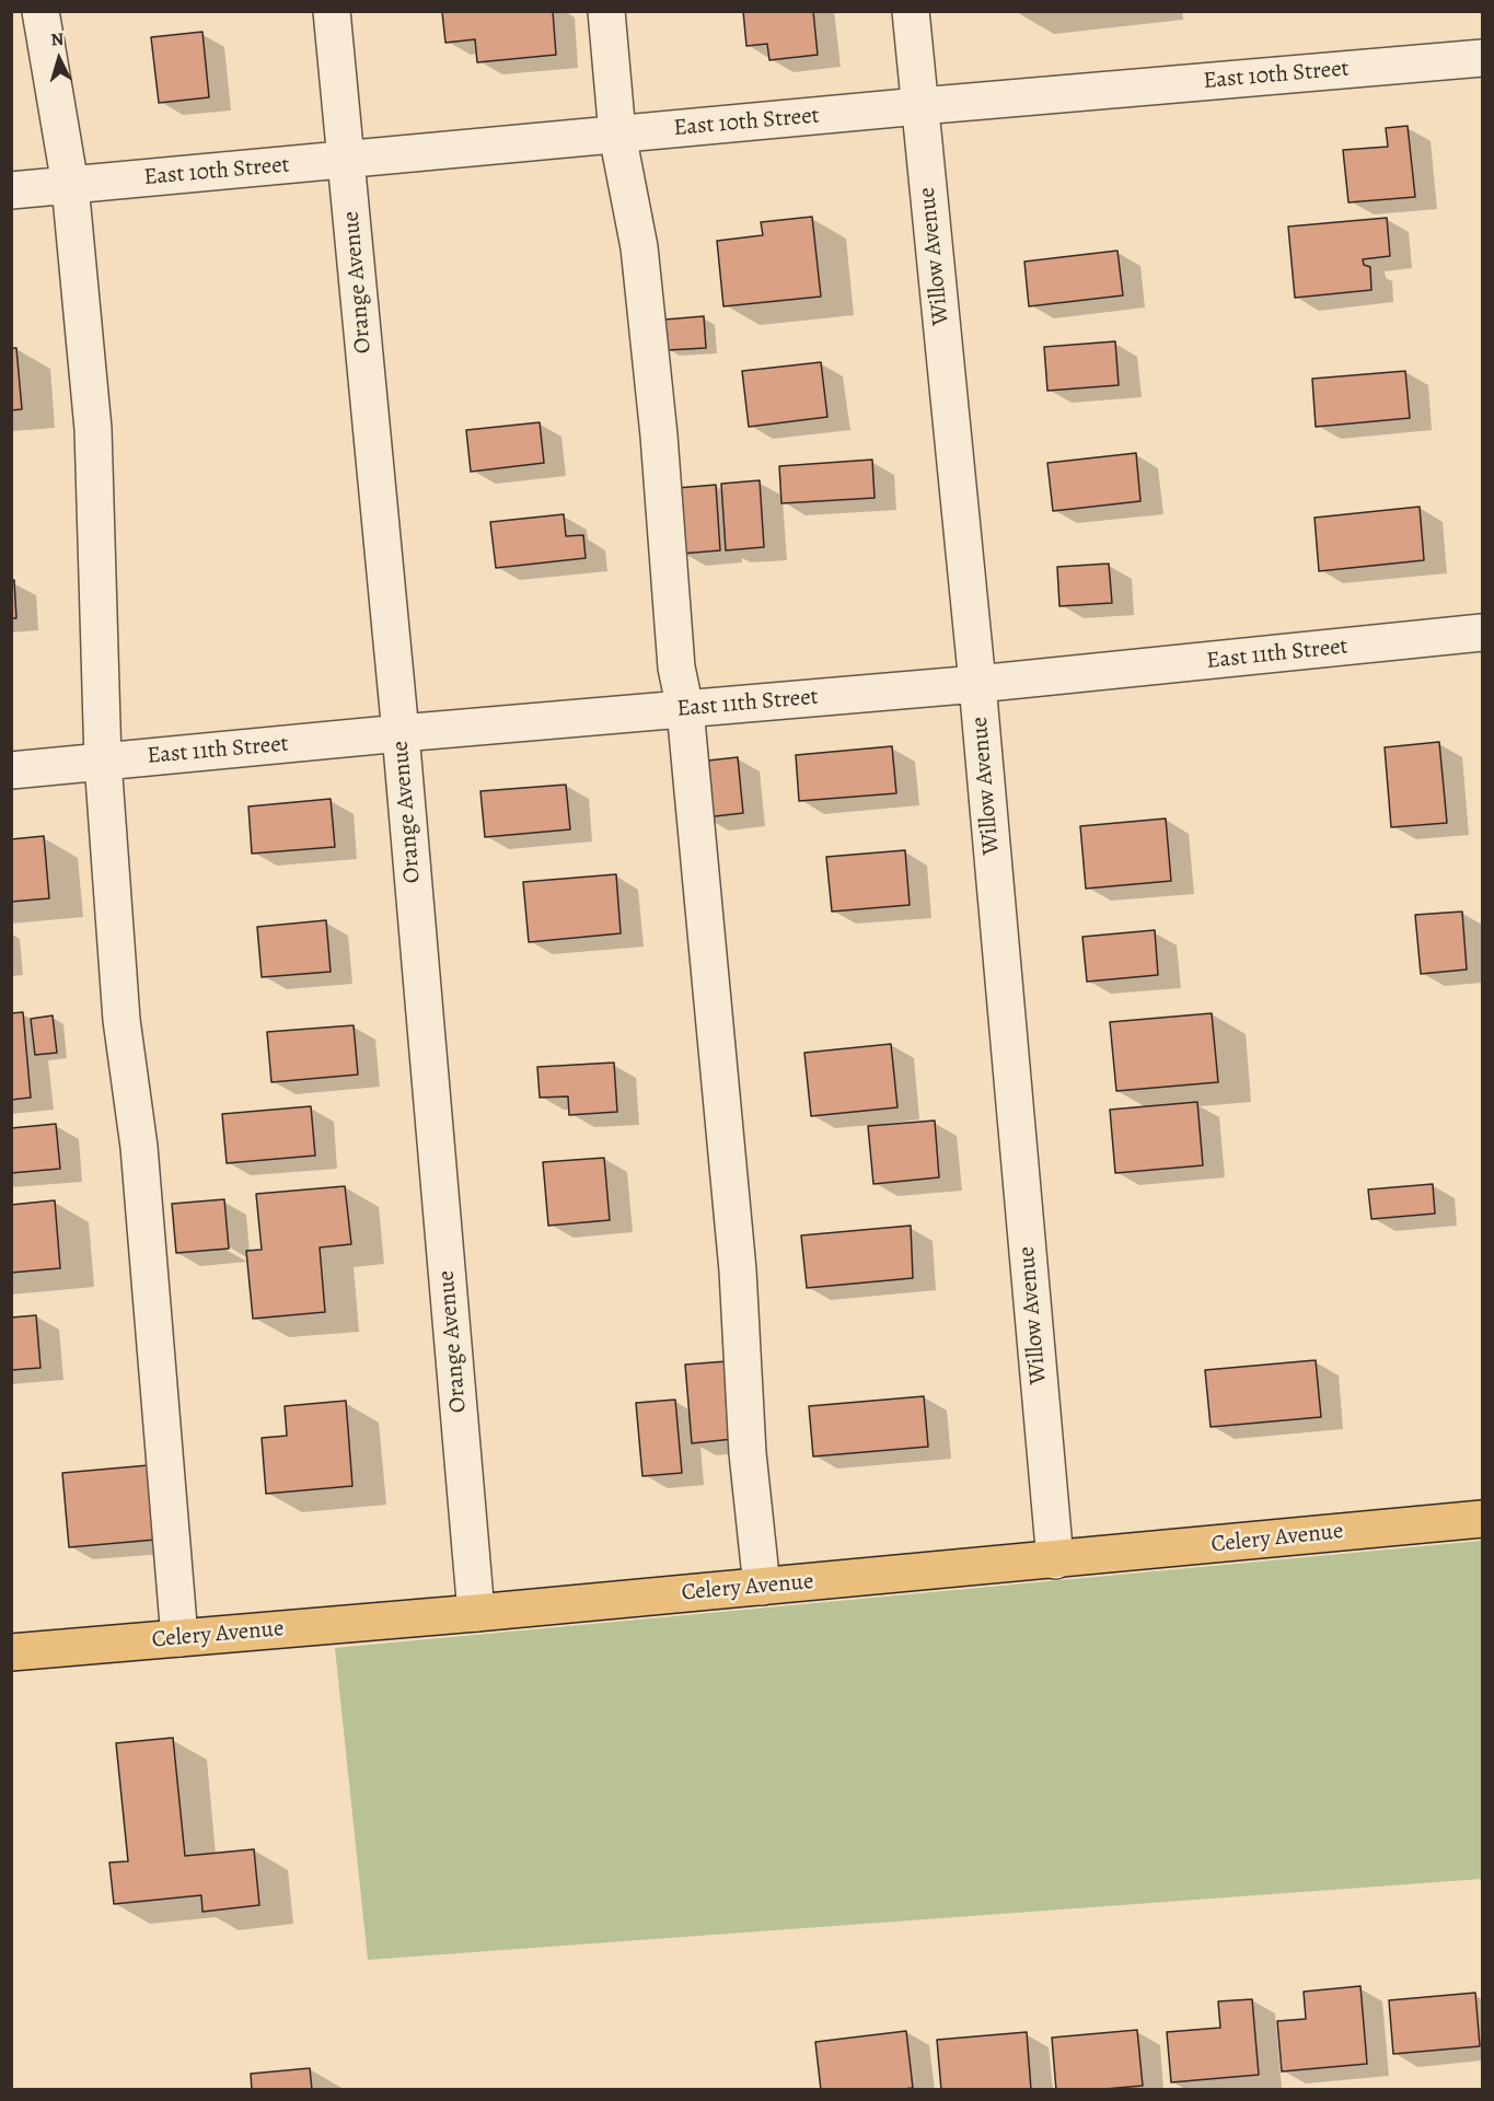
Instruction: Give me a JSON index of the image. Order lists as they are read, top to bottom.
{
  "streets": {
    "main road": ["Celery Avenue"],
    "street": [
      "East 10th Street",
      "Willow Avenue",
      "Orange Avenue",
      "East 11th Street"
    ]
  },
  "crossings": [
    ["East 10th Street", "Willow Avenue"],
    ["East 10th Street", "Orange Avenue"],
    ["Willow Avenue", "East 11th Street"],
    ["Willow Avenue", "Celery Avenue"],
    ["Orange Avenue", "East 11th Street"],
    ["Orange Avenue", "Celery Avenue"]
  ],
  "north": "top"
}
